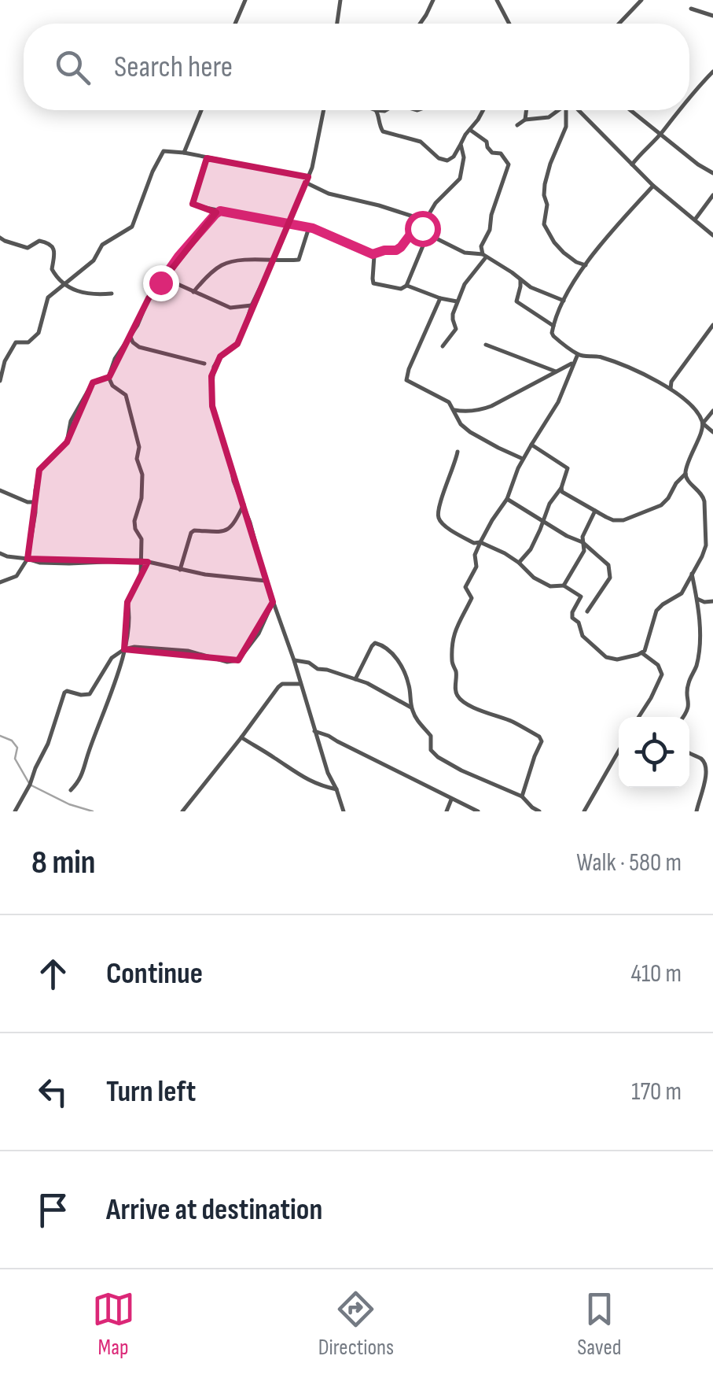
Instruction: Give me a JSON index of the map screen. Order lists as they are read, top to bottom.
{
  "page": {
    "search": "Search here",
    "heading": ["8 min", "Walk · 580 m"],
    "list": [
      ["Continue", "410 m"],
      ["Turn left", "170 m"],
      "Arrive at destination"
    ],
    "nav": ["Map", "Directions", "Saved"]
  }
}
